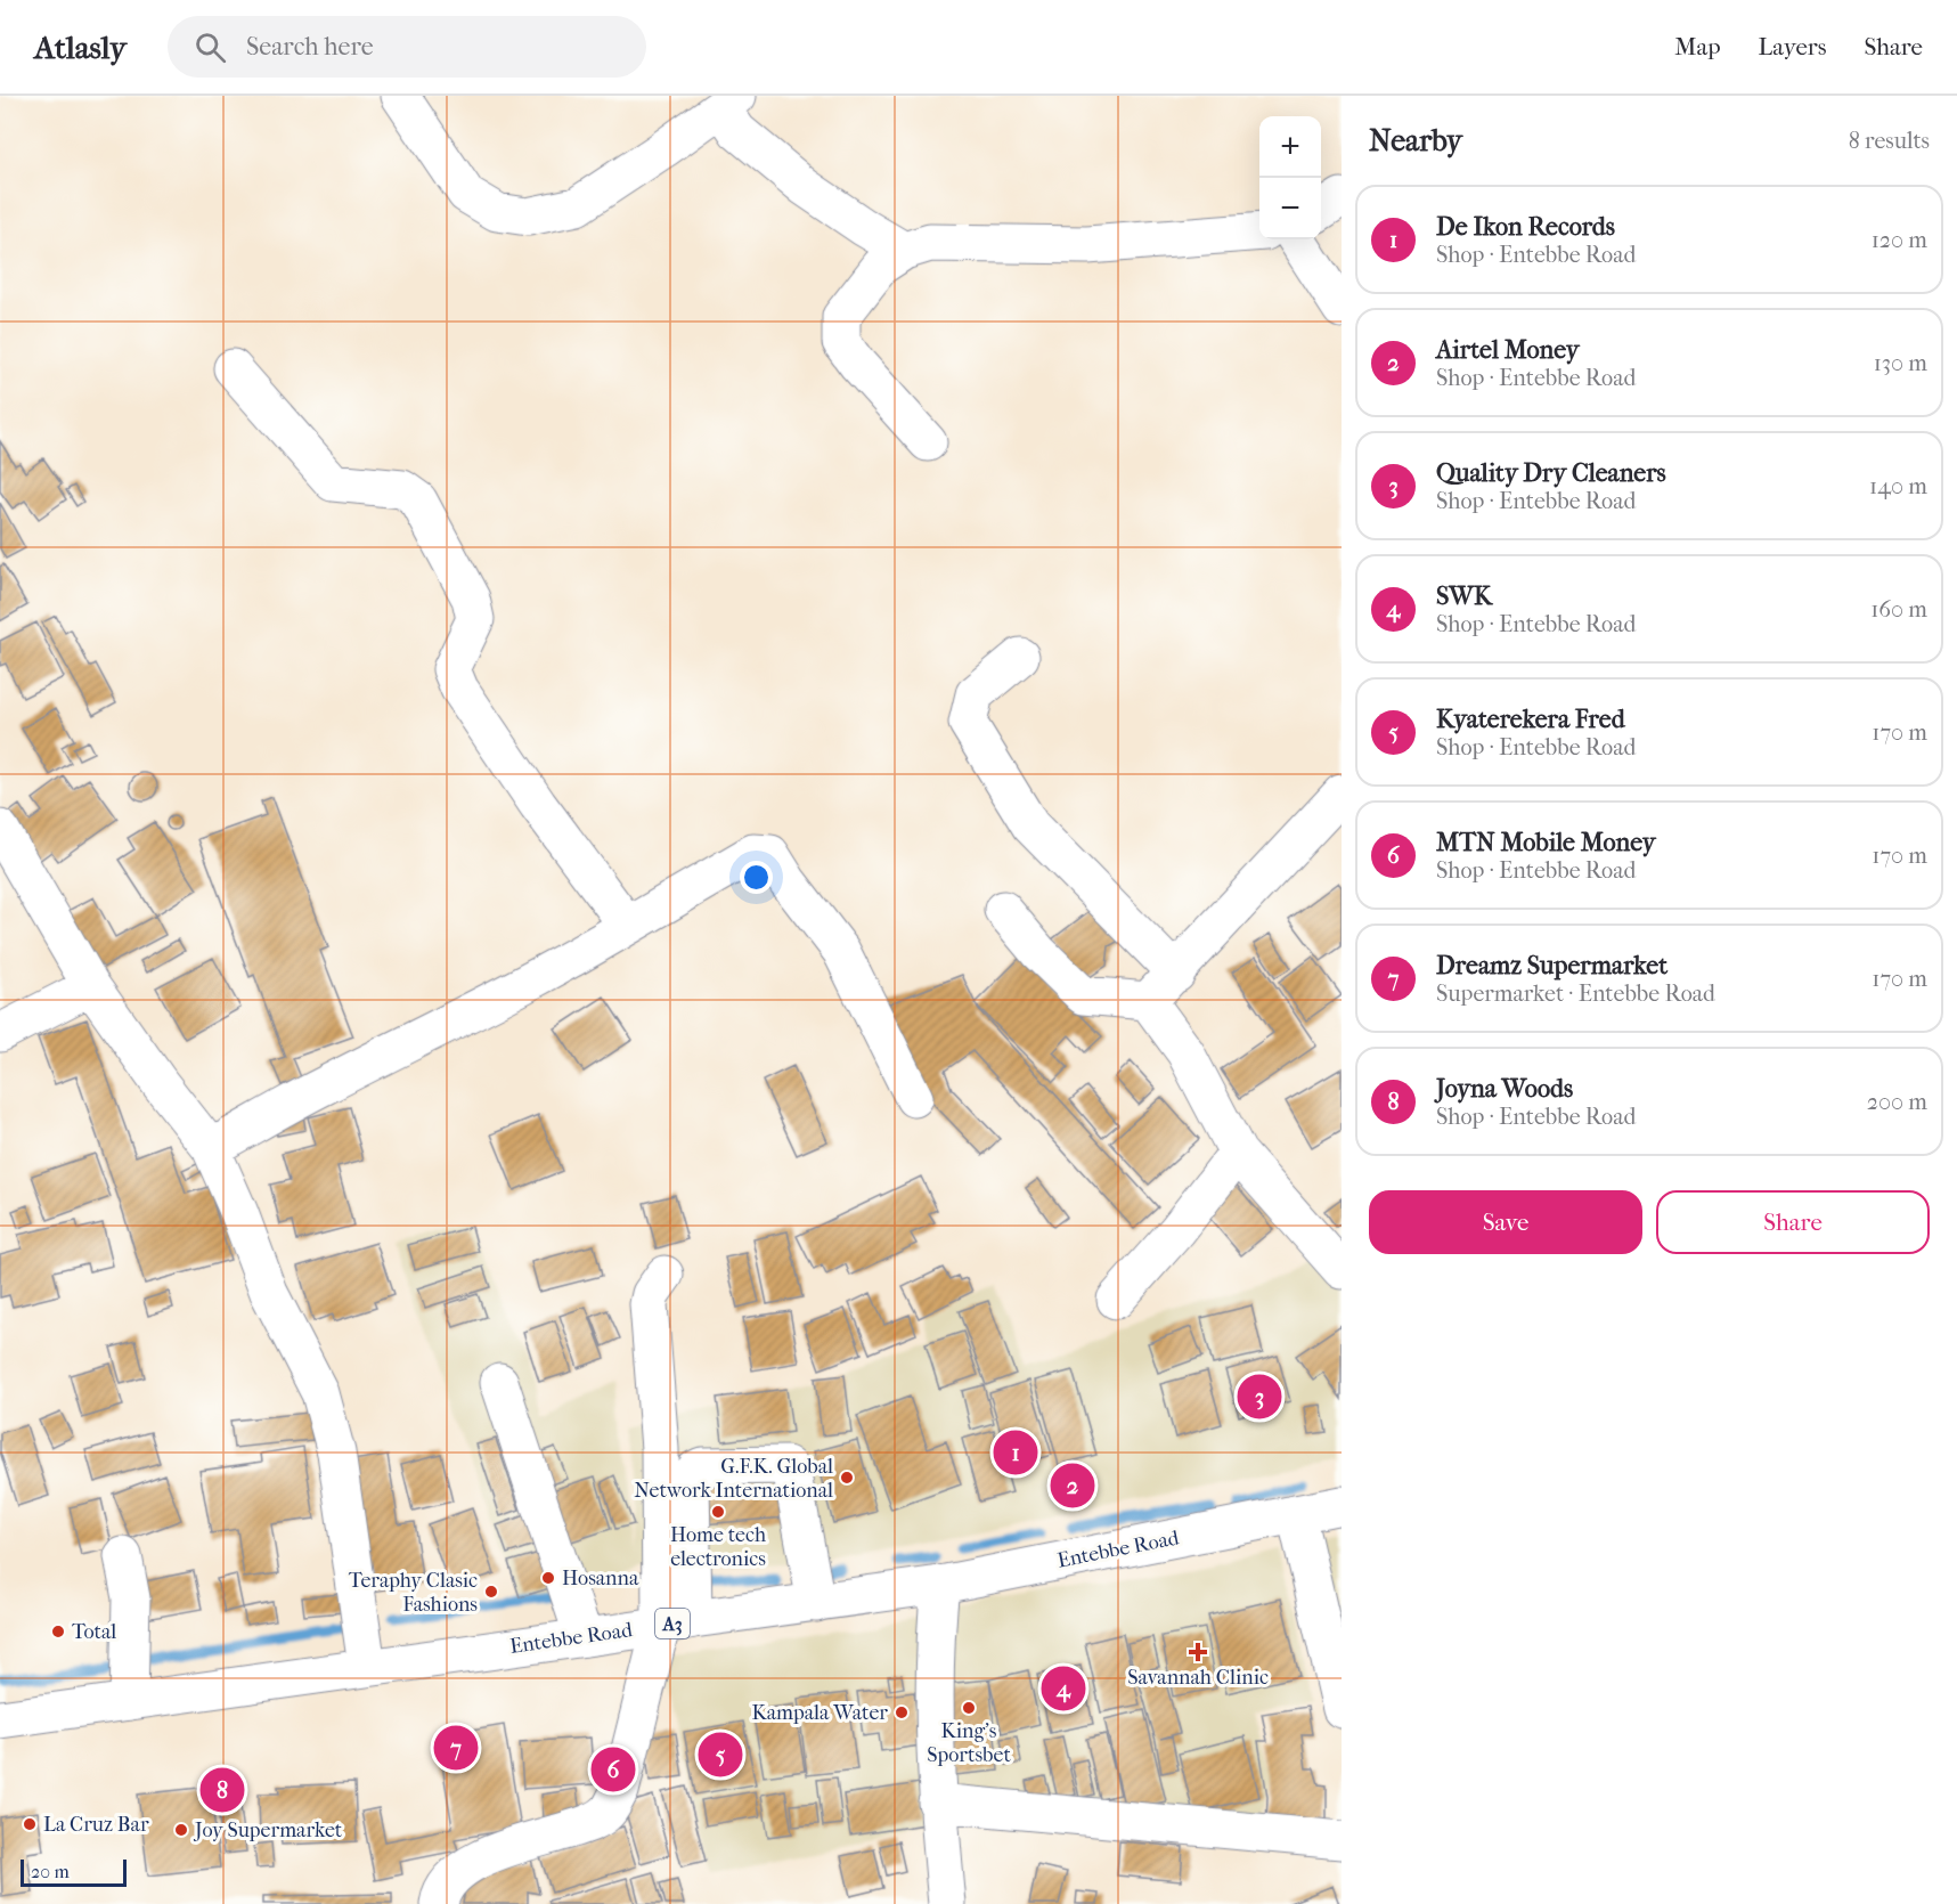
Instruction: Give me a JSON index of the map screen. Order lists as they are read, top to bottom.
{
  "streets": {
    "street": ["Entebbe Road", "A3"]
  },
  "places": {
    "other": [
      "G.F.K. Global Network International",
      "Home tech electronics",
      "Hosanna",
      "Teraphy Clasic Fashions",
      "Total",
      "King's Sportsbet",
      "Kampala Water",
      "La Cruz Bar",
      "Joy Supermarket"
    ],
    "health": ["Savannah Clinic"]
  },
  "scale_bar": "20 m",
  "page": {
    "header": "Atlasly",
    "search": "Search here",
    "nav": ["Map", "Layers", "Share"],
    "heading": ["Nearby", "8 results"],
    "map_buttons": ["+", "−"],
    "list": [
      {
        "mark": "1",
        "name": "De Ikon Records",
        "note": "Shop · Entebbe Road",
        "value": "120 m"
      },
      {
        "mark": "2",
        "name": "Airtel Money",
        "note": "Shop · Entebbe Road",
        "value": "130 m"
      },
      {
        "mark": "3",
        "name": "Quality Dry Cleaners",
        "note": "Shop · Entebbe Road",
        "value": "140 m"
      },
      {
        "mark": "4",
        "name": "SWK",
        "note": "Shop · Entebbe Road",
        "value": "160 m"
      },
      {
        "mark": "5",
        "name": "Kyaterekera Fred",
        "note": "Shop · Entebbe Road",
        "value": "170 m"
      },
      {
        "mark": "6",
        "name": "MTN Mobile Money",
        "note": "Shop · Entebbe Road",
        "value": "170 m"
      },
      {
        "mark": "7",
        "name": "Dreamz Supermarket",
        "note": "Supermarket · Entebbe Road",
        "value": "170 m"
      },
      {
        "mark": "8",
        "name": "Joyna Woods",
        "note": "Shop · Entebbe Road",
        "value": "200 m"
      }
    ],
    "buttons": ["Save", "Share"],
    "pins": [
      "3",
      "1",
      "2",
      "4",
      "7",
      "5",
      "6",
      "8"
    ],
    "scale": "20 m"
  }
}
